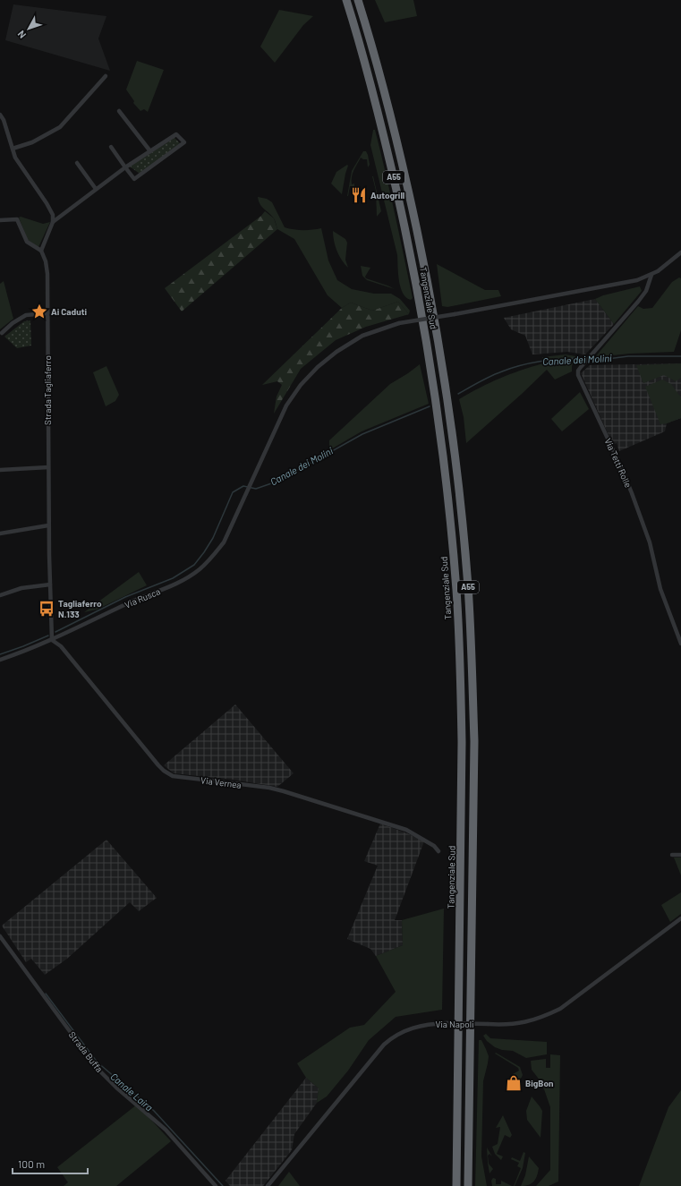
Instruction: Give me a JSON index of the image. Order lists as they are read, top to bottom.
{
  "streets": {
    "highway": ["A55", "Tangenziale Sud"],
    "street": [
      "Strada Tagliaferro",
      "Via Tetti Rolle",
      "Via Rusca",
      "Via Vernea",
      "Via Napoli",
      "Strada Buffa"
    ]
  },
  "crossings": [
    ["Strada Tagliaferro", "Via Rusca"],
    ["Strada Tagliaferro", "Via Vernea"],
    ["Via Tetti Rolle", "Via Rusca"],
    ["Via Rusca", "Via Vernea"]
  ],
  "water": ["Canale dei Molini", "Canale Laira"],
  "places": {
    "restaurant": ["Autogrill"],
    "place": ["Ai Caduti"],
    "bus stop": ["Tagliaferro N.133"],
    "shop": ["BigBon"]
  },
  "scale_bar": "100 m",
  "north": "bottom left"
}
